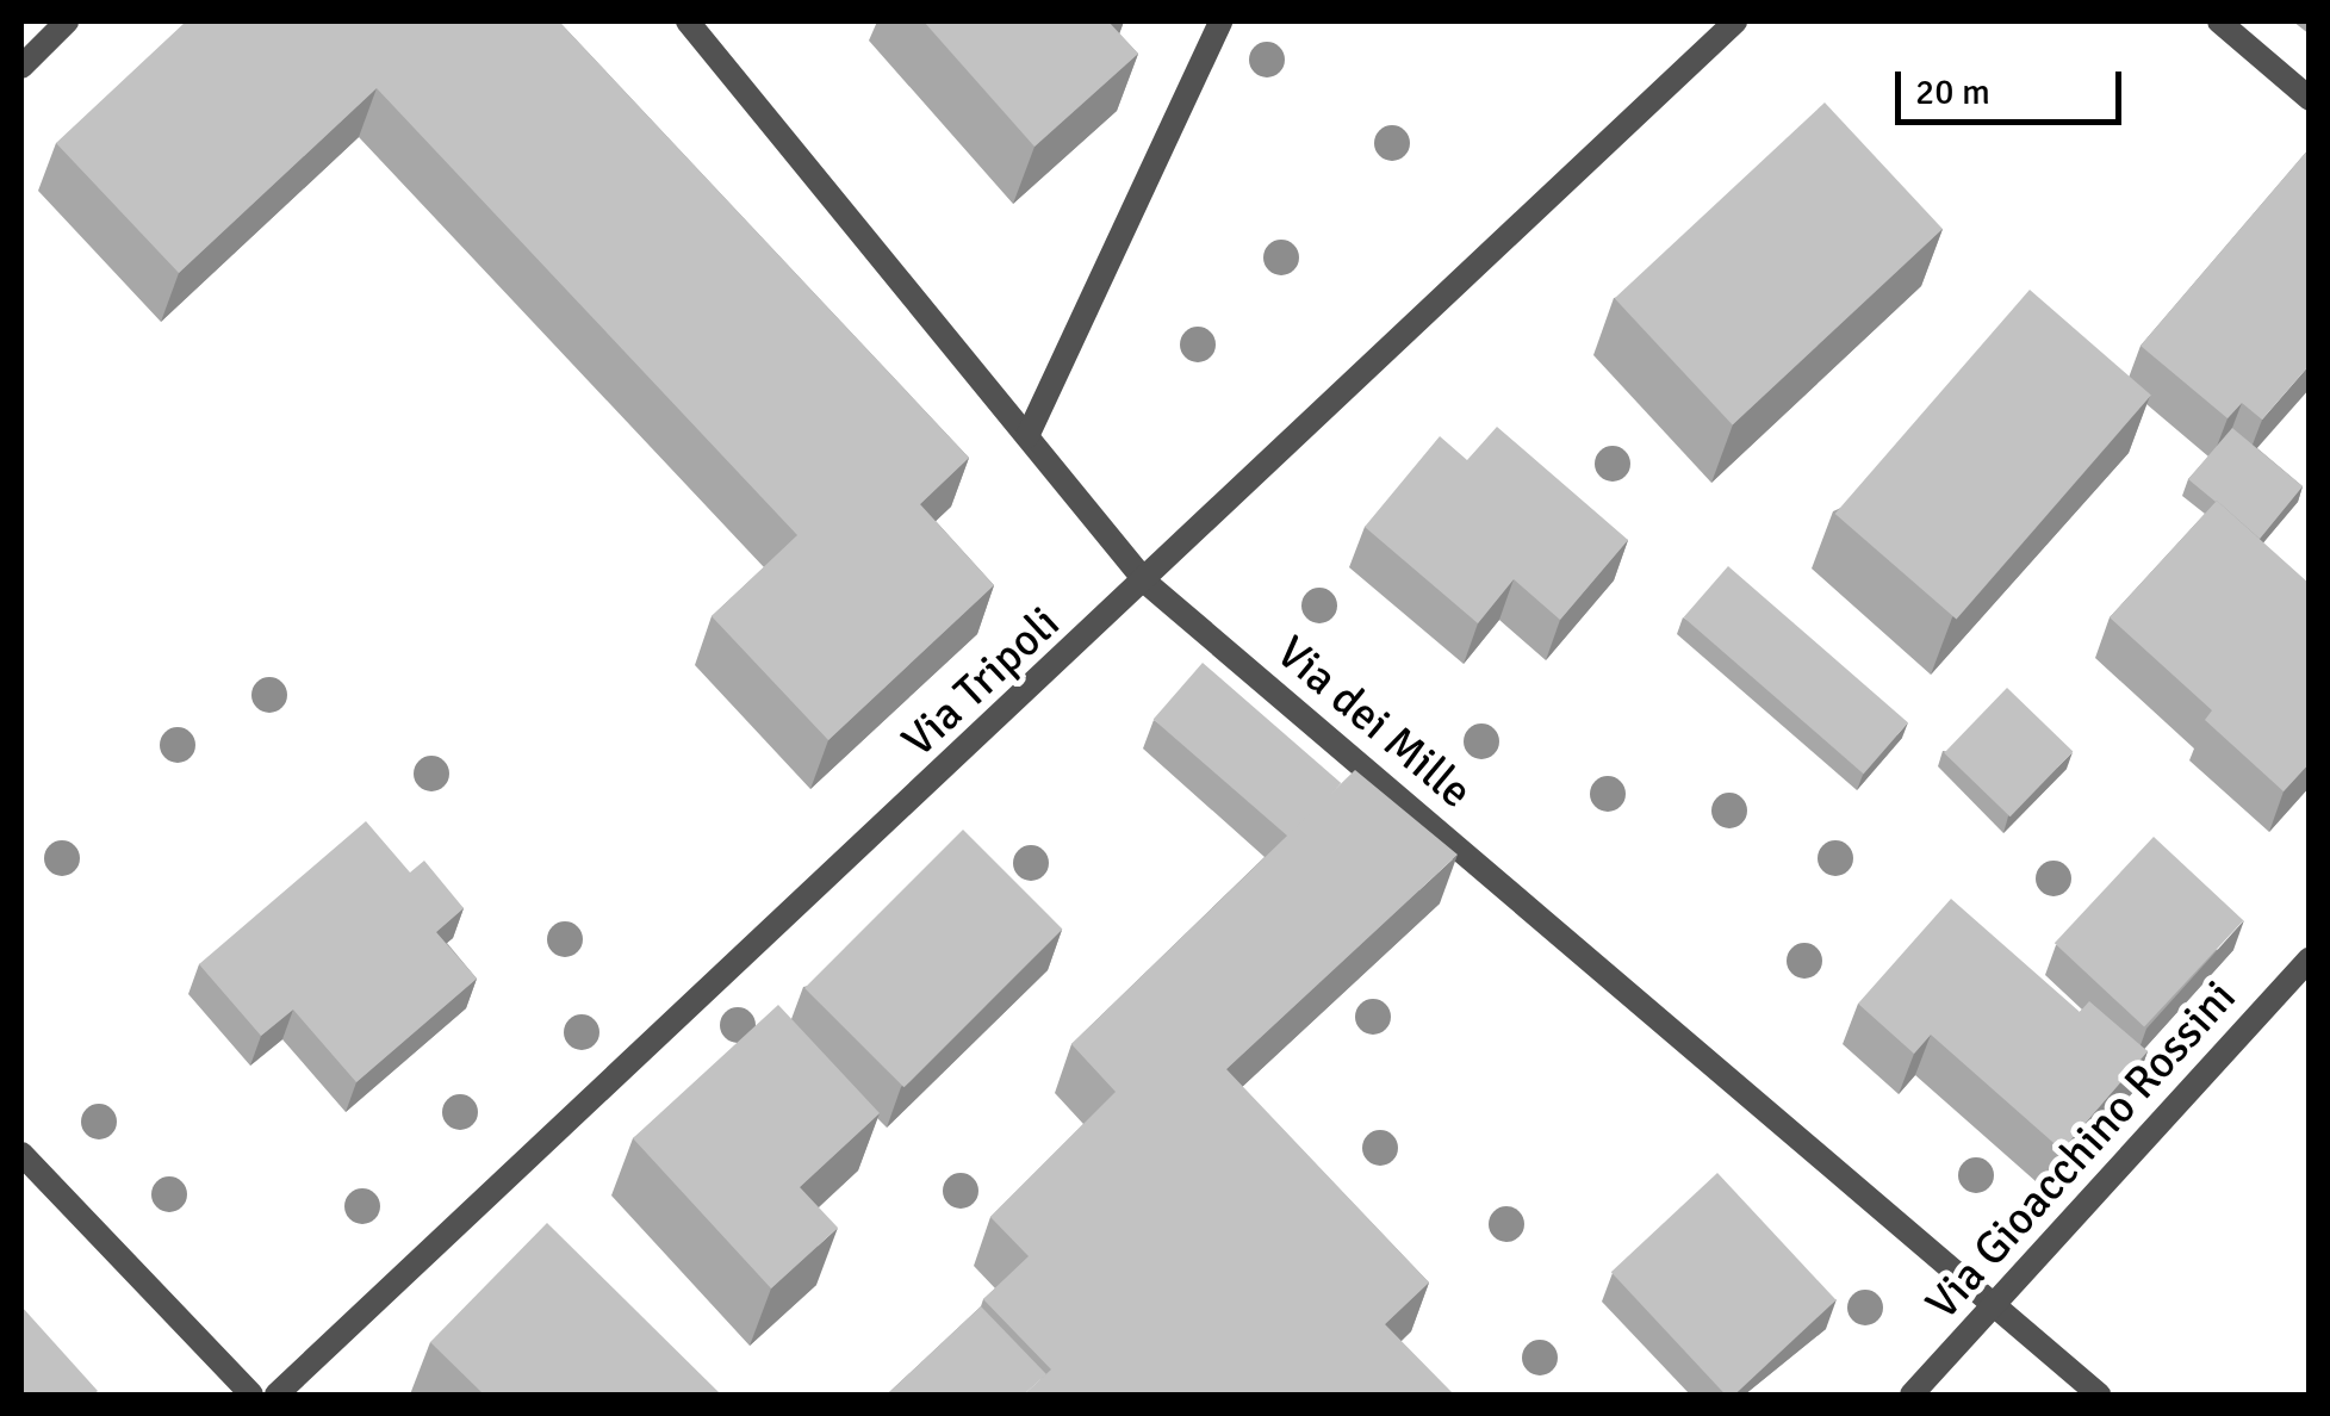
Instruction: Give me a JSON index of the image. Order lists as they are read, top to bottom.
{
  "streets": {
    "street": ["Via Tripoli", "Via dei Mille", "Via Gioacchino Rossini"]
  },
  "crossings": [
    ["Via Tripoli", "Via dei Mille"],
    ["Via dei Mille", "Via Gioacchino Rossini"]
  ],
  "scale_bar": "20 m"
}
